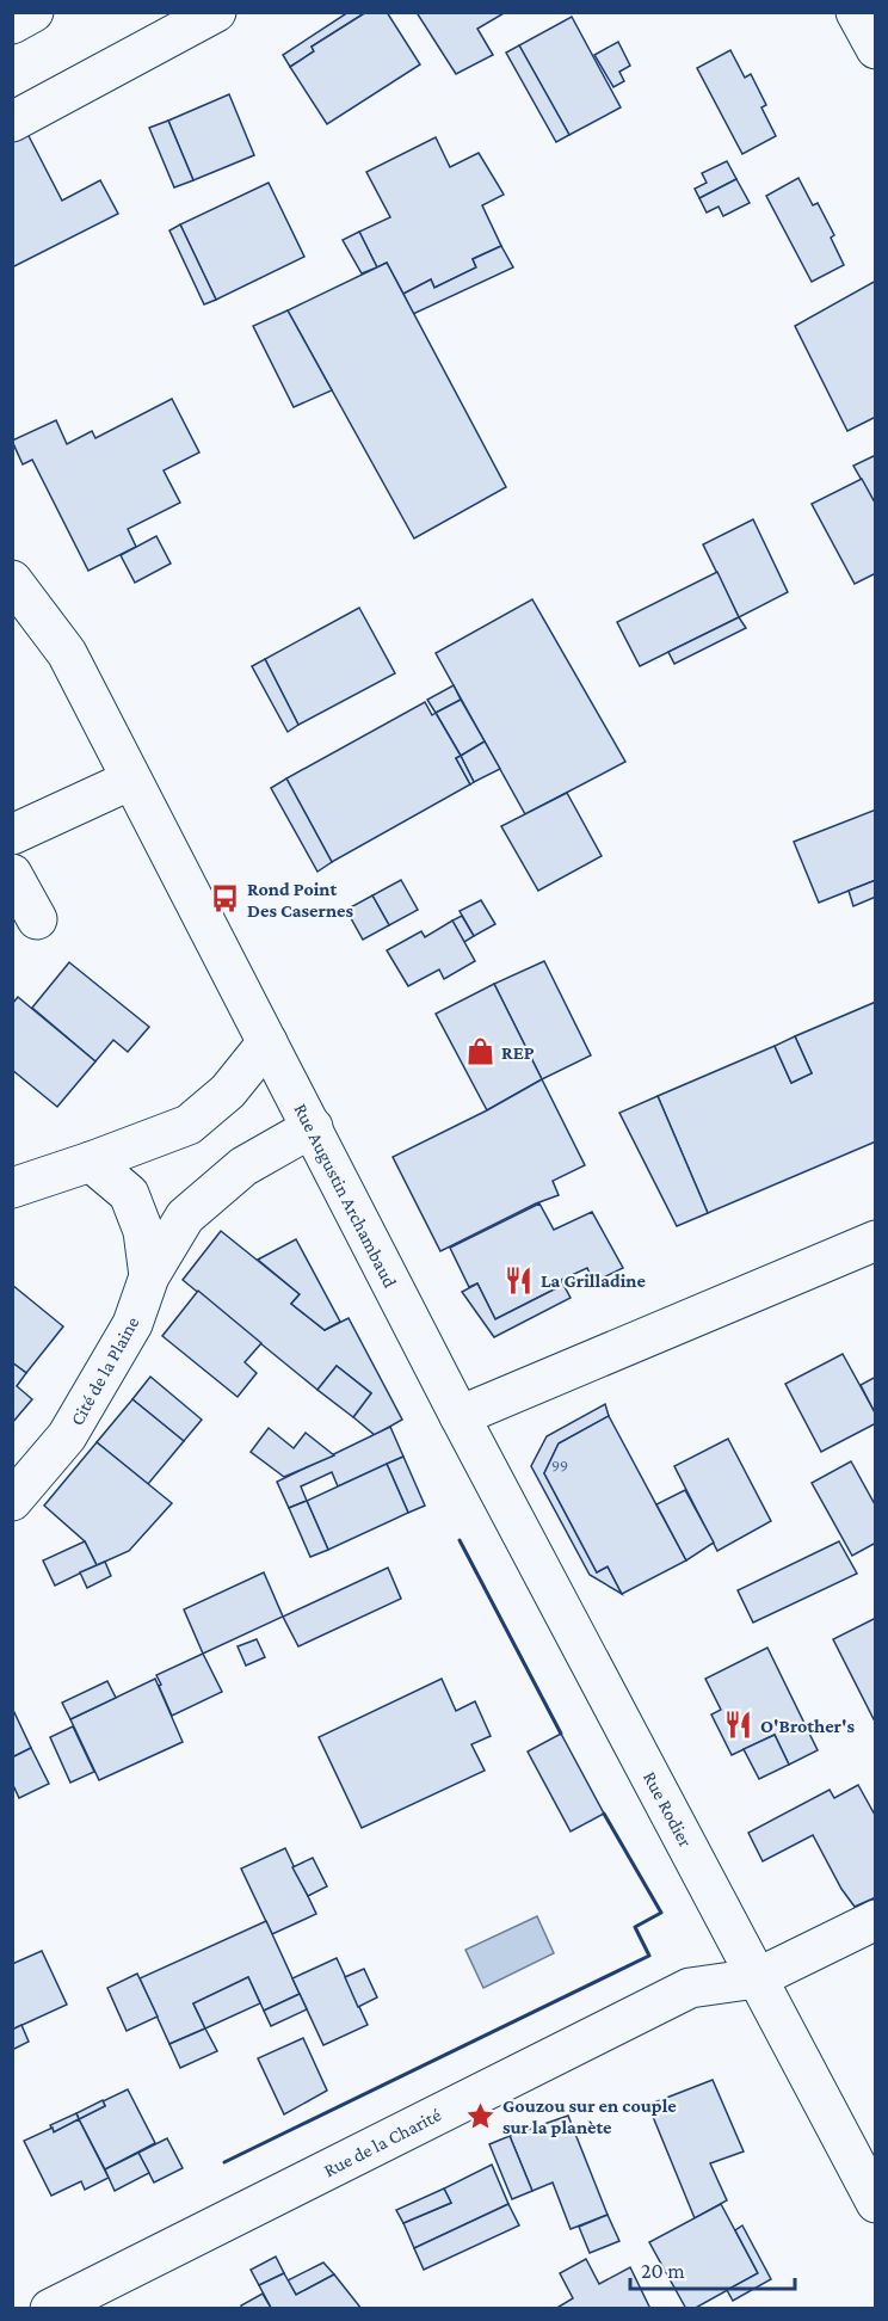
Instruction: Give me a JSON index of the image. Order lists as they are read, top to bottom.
{
  "streets": {
    "street": [
      "Rue Augustin Archambaud",
      "Cité de la Plaine",
      "Rue Rodier",
      "Rue de la Charité"
    ]
  },
  "crossings": [
    ["Rue Augustin Archambaud", "Cité de la Plaine"],
    ["Rue Augustin Archambaud", "Rue Rodier"],
    ["Rue Rodier", "Rue de la Charité"]
  ],
  "places": {
    "bus stop": ["Rond Point Des Casernes"],
    "shop": ["REP"],
    "restaurant": ["La Grilladine", "O'Brother's"],
    "place": ["Gouzou sur en couple sur la planète"]
  },
  "house_numbers": ["99"],
  "scale_bar": "20 m"
}
